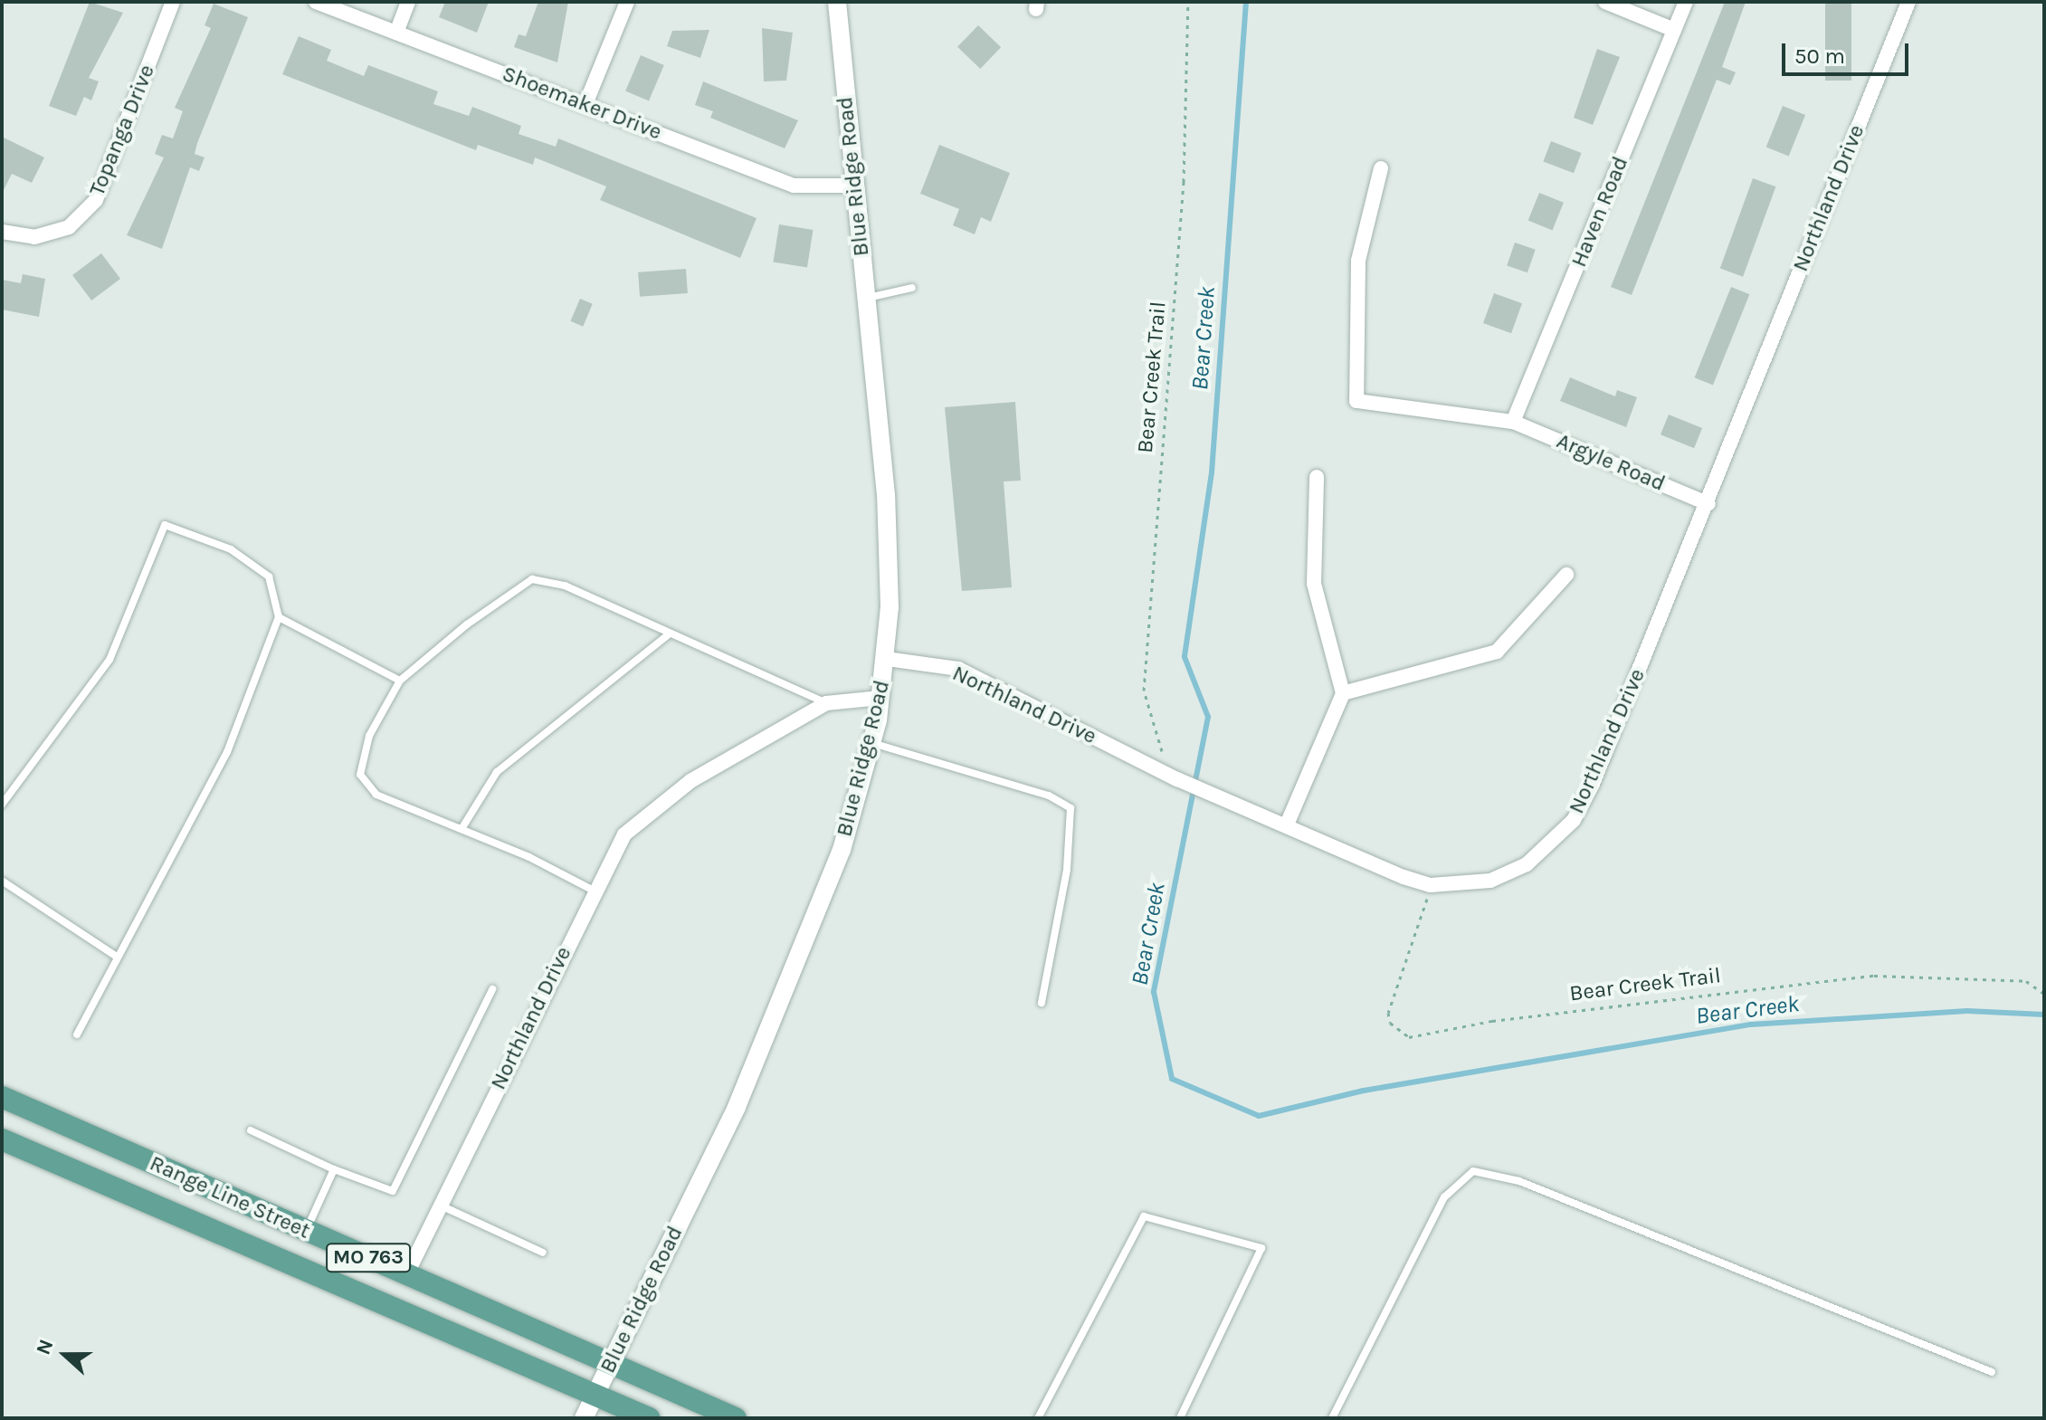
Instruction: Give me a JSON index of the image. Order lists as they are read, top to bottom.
{
  "streets": {
    "main road": ["Range Line Street", "MO 763"],
    "street": [
      "Shoemaker Drive",
      "Topanga Drive",
      "Blue Ridge Road",
      "Northland Drive",
      "Haven Road",
      "Argyle Road"
    ],
    "path": ["Bear Creek Trail"]
  },
  "crossings": [
    ["Shoemaker Drive", "Blue Ridge Road"],
    ["Blue Ridge Road", "Northland Drive"],
    ["Blue Ridge Road", "Range Line Street"],
    ["Northland Drive", "Argyle Road"],
    ["Northland Drive", "Range Line Street"],
    ["Haven Road", "Argyle Road"]
  ],
  "water": ["Bear Creek"],
  "scale_bar": "50 m",
  "north": "left"
}
